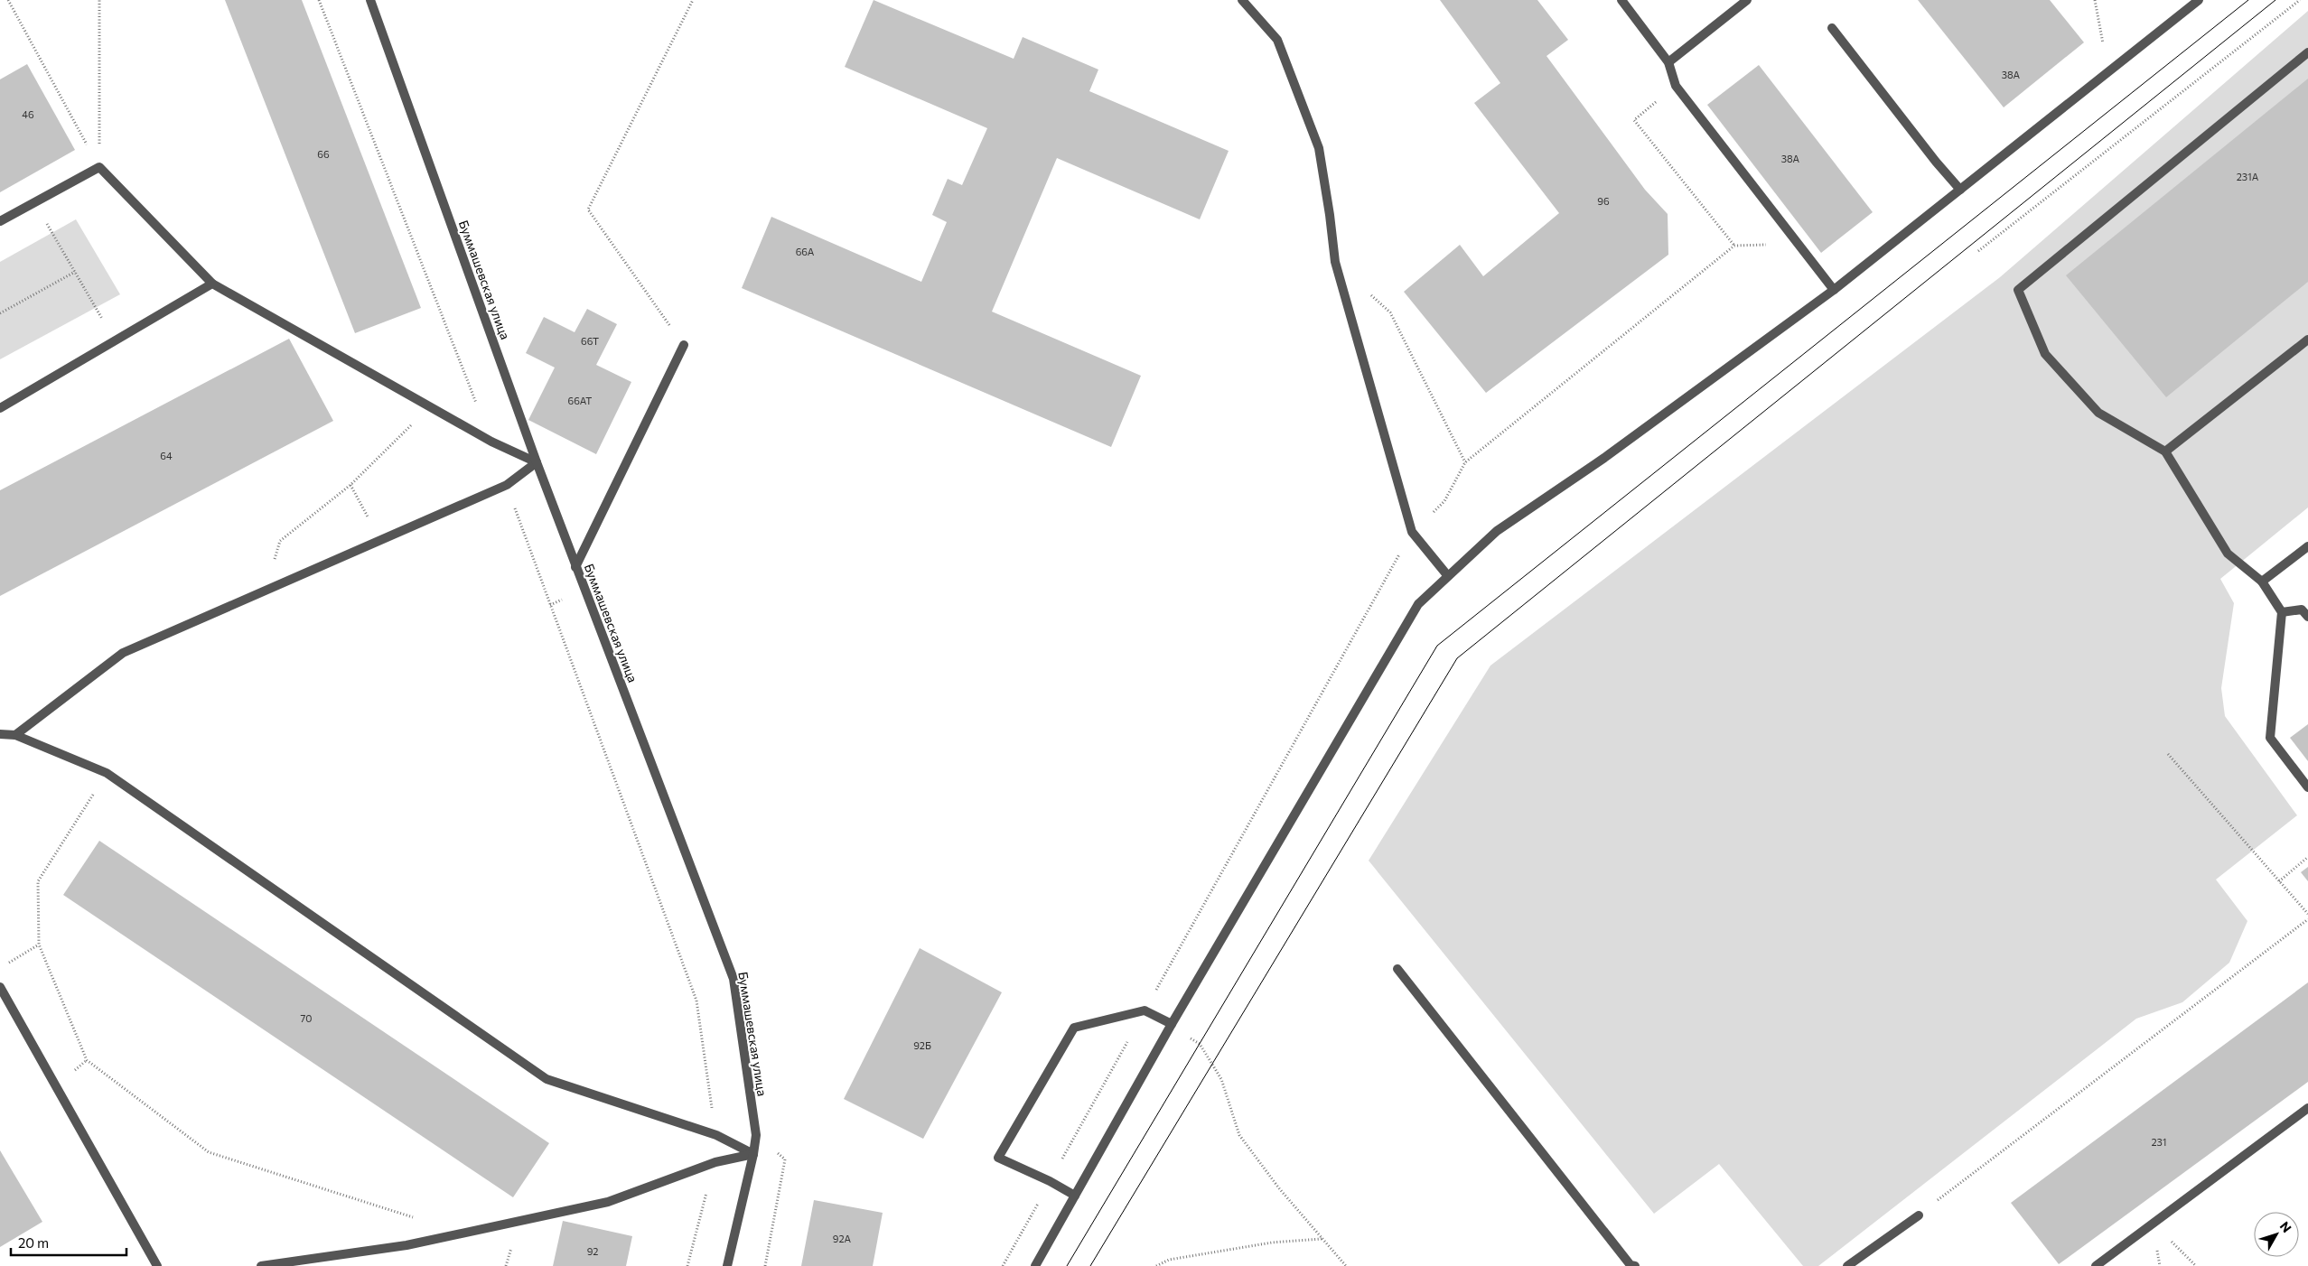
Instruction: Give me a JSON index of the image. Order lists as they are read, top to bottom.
{
  "streets": {
    "street": ["Буммашевская улица"]
  },
  "house_numbers": [
    "38А",
    "46",
    "66",
    "38А",
    "231А",
    "96",
    "66А",
    "66Т",
    "66АТ",
    "64",
    "70",
    "92Б",
    "231",
    "92А",
    "92"
  ],
  "scale_bar": "20 m",
  "north": "top right"
}
